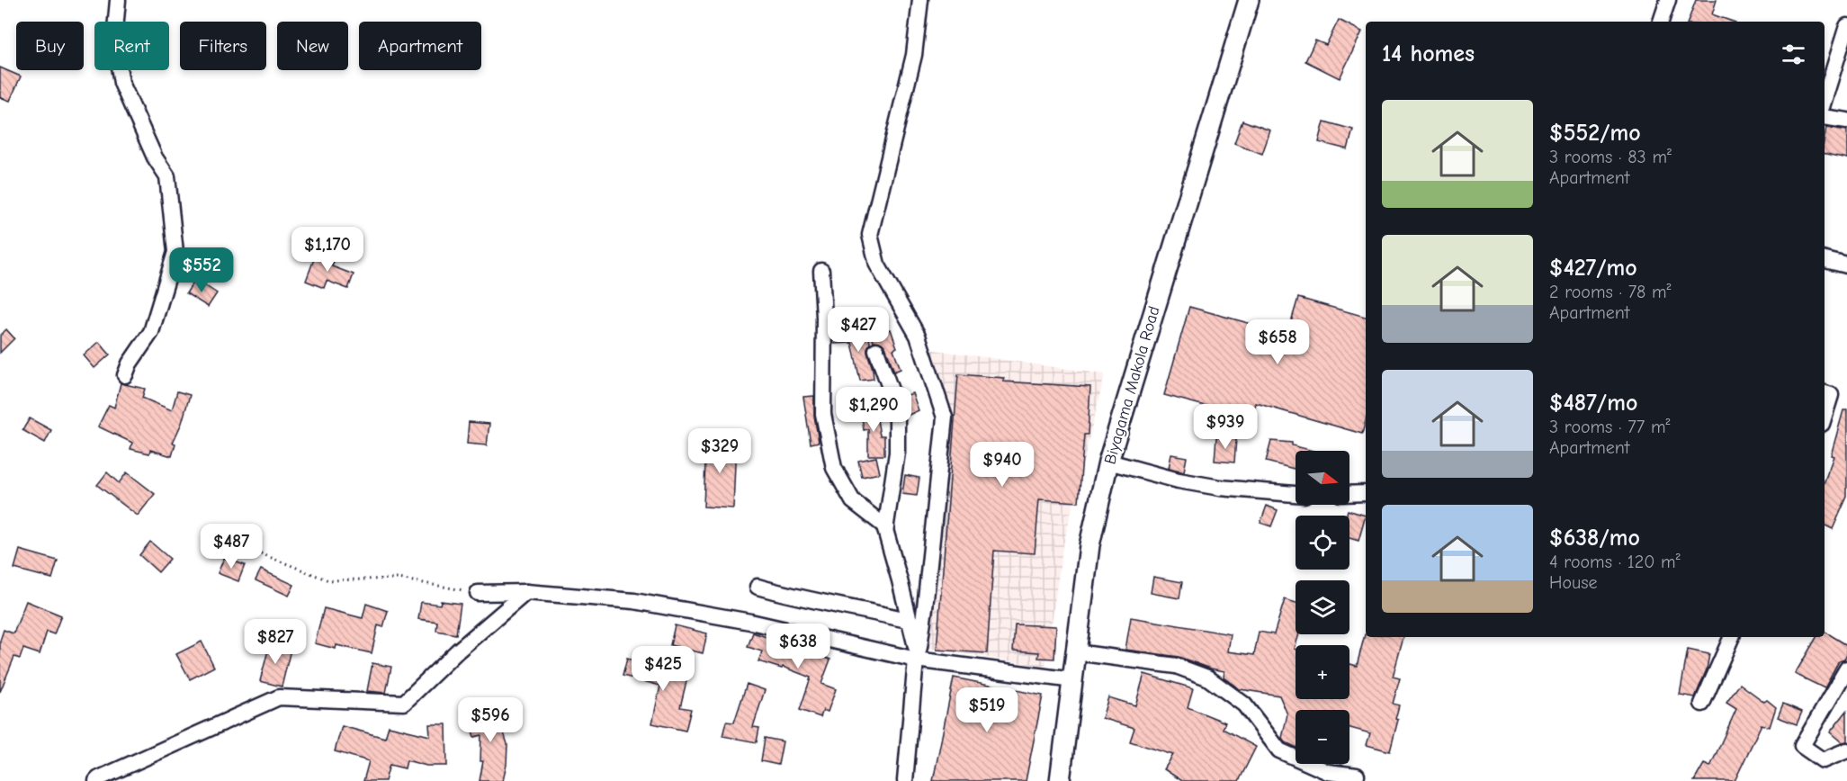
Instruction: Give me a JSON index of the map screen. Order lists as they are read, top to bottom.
{
  "streets": {
    "main road": ["Biyagama Makola Road"]
  },
  "north": "right",
  "page": {
    "chip": [
      "Buy",
      "Rent",
      "Filters",
      "New",
      "Apartment"
    ],
    "heading": "14 homes",
    "list": [
      {
        "name": "$552/mo",
        "note": "3 rooms · 83 m² · Apartment"
      },
      {
        "name": "$427/mo",
        "note": "2 rooms · 78 m² · Apartment"
      },
      {
        "name": "$487/mo",
        "note": "3 rooms · 77 m² · Apartment"
      },
      {
        "name": "$638/mo",
        "note": "4 rooms · 120 m² · House"
      }
    ],
    "price": [
      "$1,170",
      "$552",
      "$427",
      "$658",
      "$1,290",
      "$939",
      "$329",
      "$940",
      "$487",
      "$827",
      "$638",
      "$425",
      "$519",
      "$596"
    ],
    "map_buttons": ["+", "−"]
  }
}
